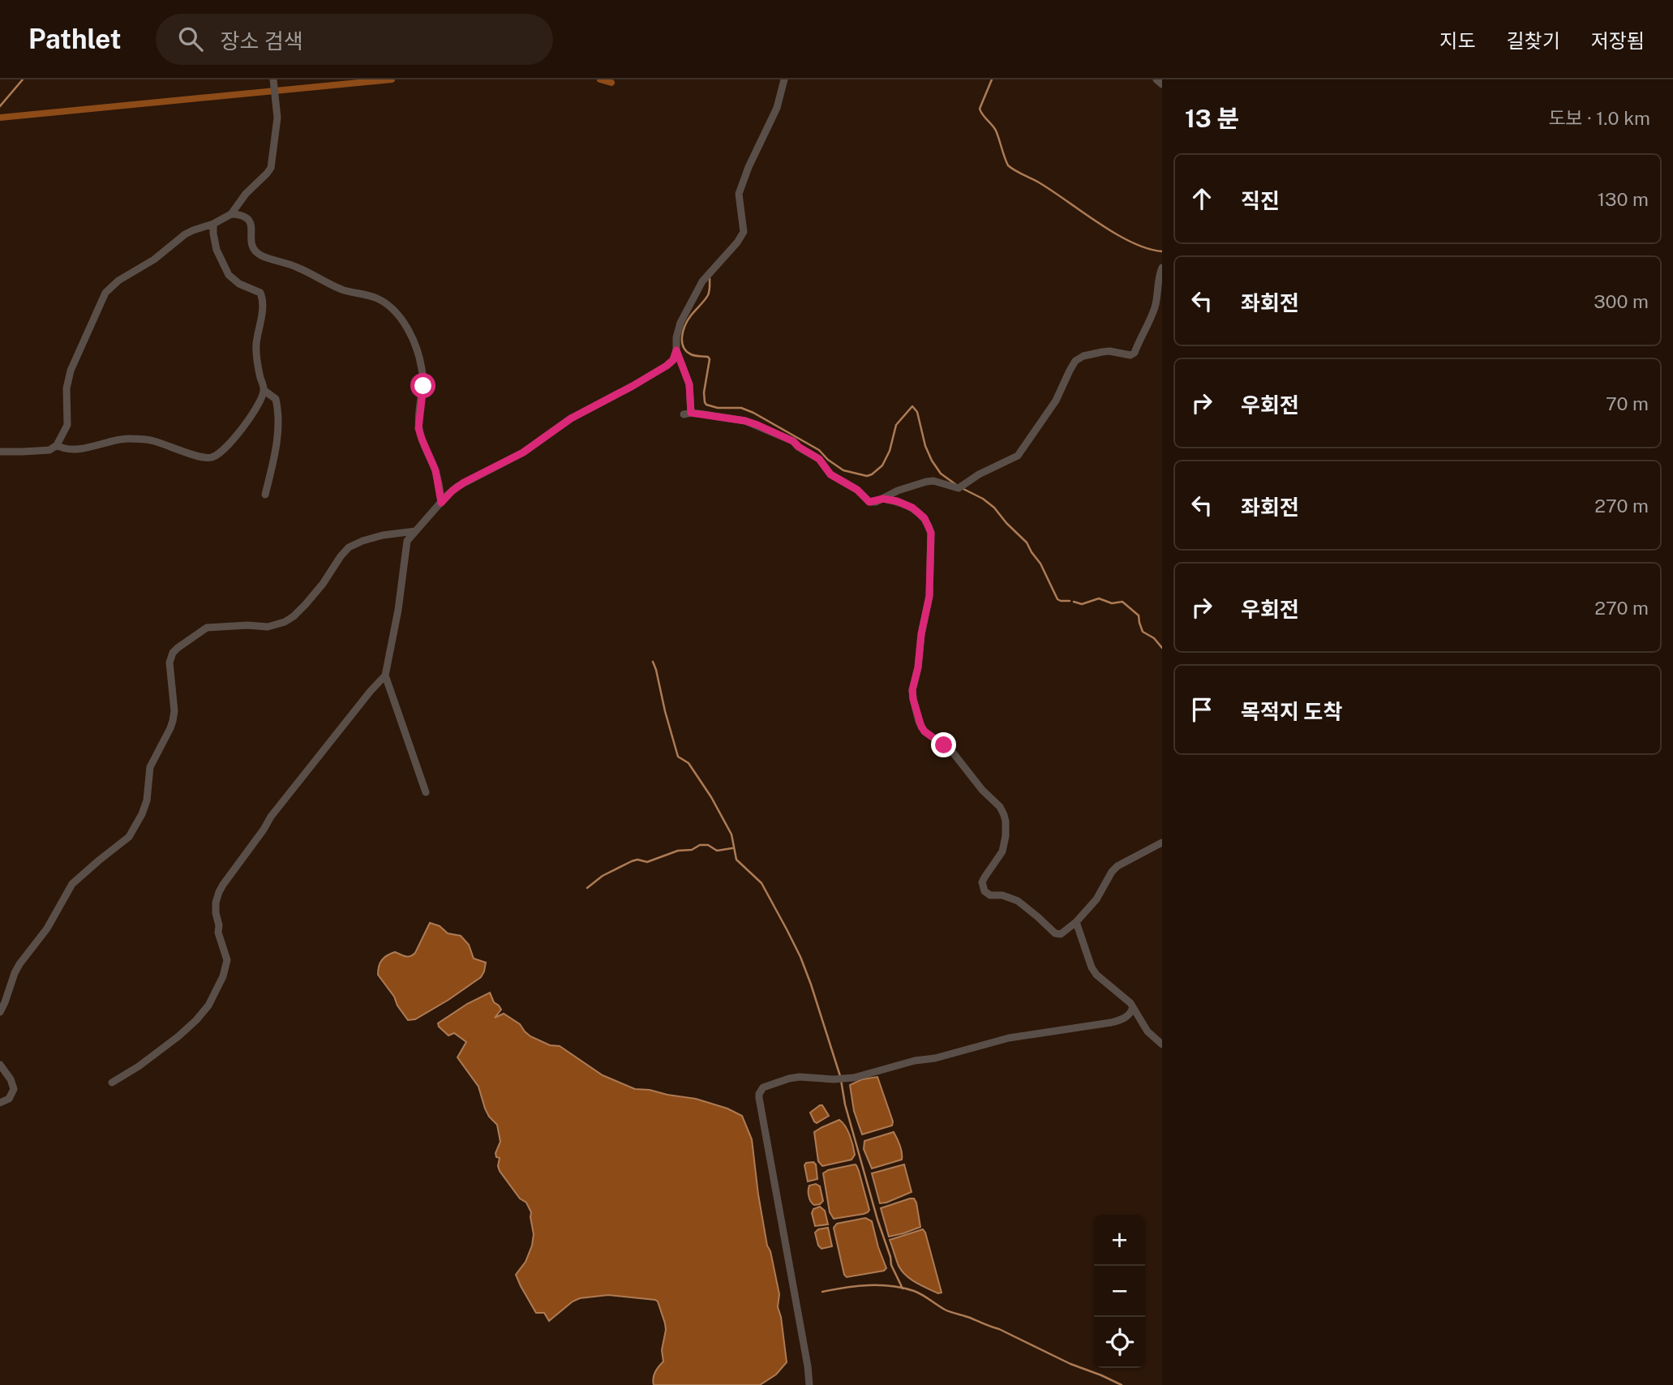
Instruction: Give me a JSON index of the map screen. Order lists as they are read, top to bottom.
{
  "page": {
    "header": "Pathlet",
    "search": "장소 검색",
    "nav": ["지도", "길찾기", "저장됨"],
    "heading": ["13 분", "도보 · 1.0 km"],
    "list": [
      ["직진", "130 m"],
      ["좌회전", "300 m"],
      ["우회전", "70 m"],
      ["좌회전", "270 m"],
      ["우회전", "270 m"],
      "목적지 도착"
    ],
    "map_buttons": ["+", "−"]
  }
}
